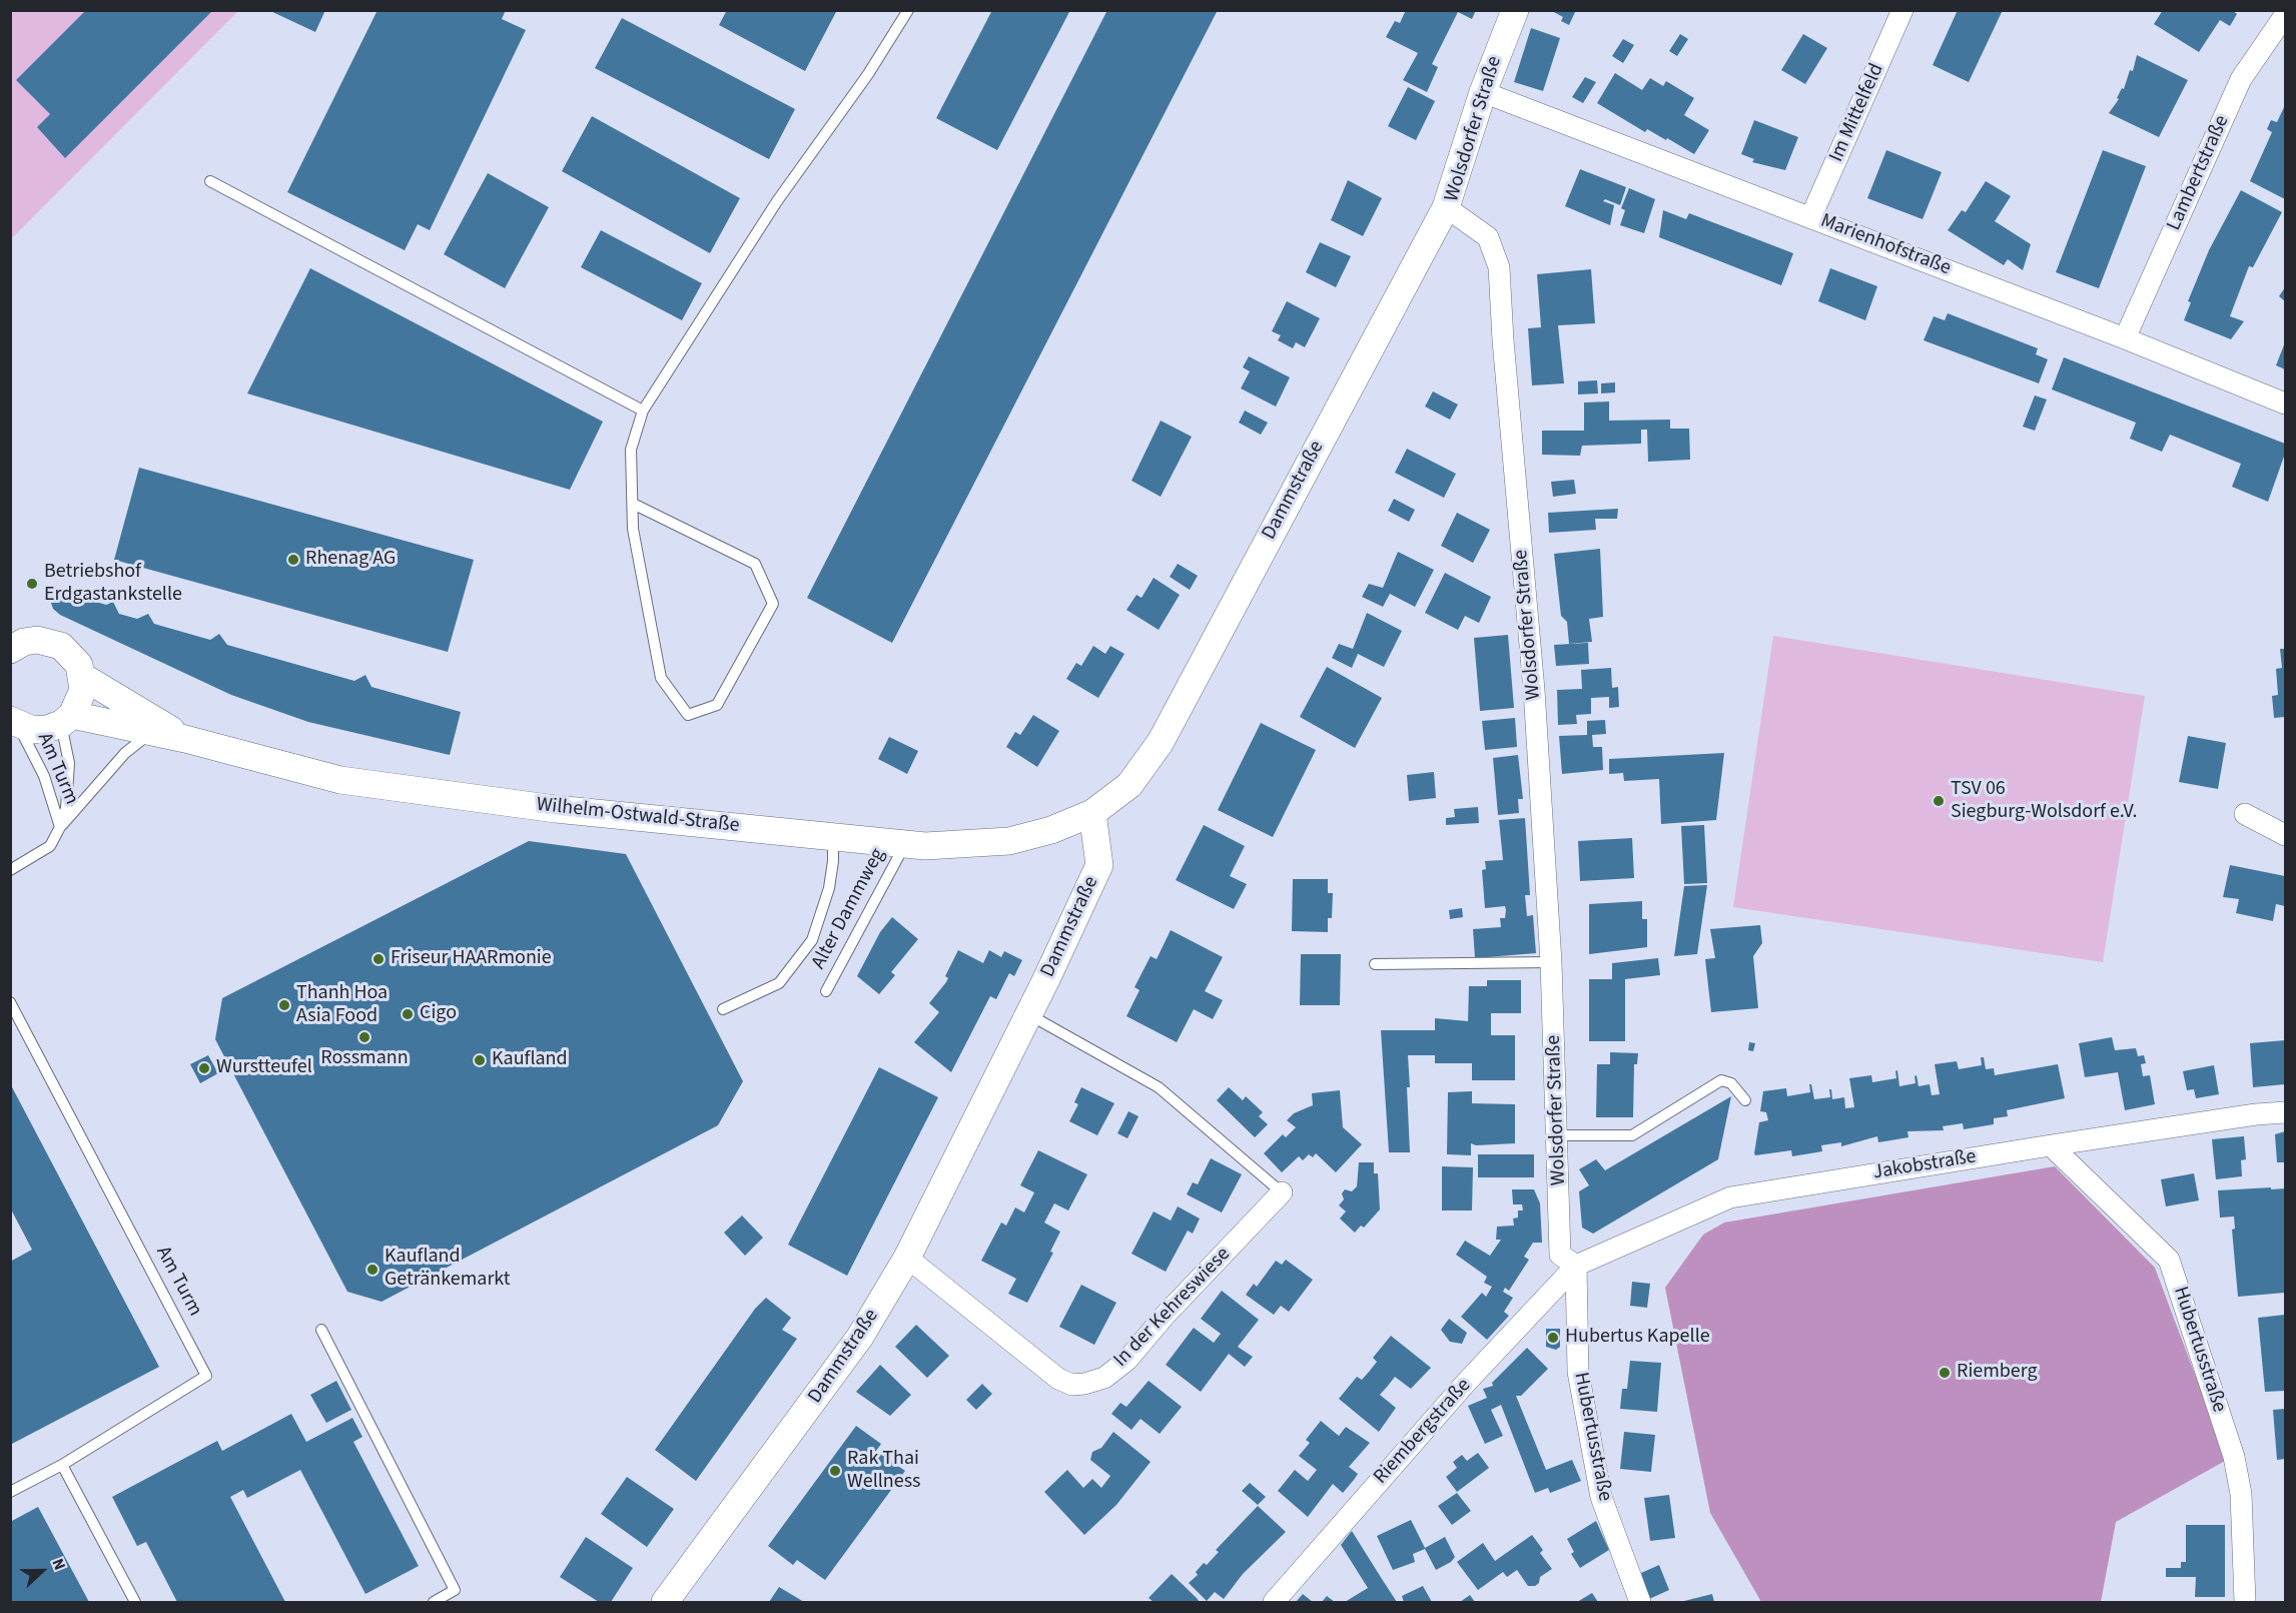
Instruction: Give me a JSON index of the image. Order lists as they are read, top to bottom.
{
  "streets": {
    "street": [
      "Im Mittelfeld",
      "Wolsdorfer Straße",
      "Lambertstraße",
      "Marienhofstraße",
      "Dammstraße",
      "Wilhelm-Ostwald-Straße",
      "Jakobstraße",
      "In der Kehreswiese",
      "Hubertusstraße",
      "Riembergstraße"
    ],
    "lane": ["Am Turm", "Alter Dammweg"]
  },
  "crossings": [
    ["Im Mittelfeld", "Marienhofstraße"],
    ["Wolsdorfer Straße", "Marienhofstraße"],
    ["Wolsdorfer Straße", "Dammstraße"],
    ["Wolsdorfer Straße", "Jakobstraße"],
    ["Wolsdorfer Straße", "Hubertusstraße"],
    ["Wolsdorfer Straße", "Riembergstraße"],
    ["Lambertstraße", "Marienhofstraße"],
    ["Dammstraße", "Wilhelm-Ostwald-Straße"],
    ["Dammstraße", "In der Kehreswiese"],
    ["Am Turm", "Wilhelm-Ostwald-Straße"],
    ["Wilhelm-Ostwald-Straße", "Alter Dammweg"],
    ["Jakobstraße", "Hubertusstraße"],
    ["Jakobstraße", "Riembergstraße"],
    ["Hubertusstraße", "Riembergstraße"]
  ],
  "places": [
    "Rhenag AG",
    "Betriebshof Erdgastankstelle",
    "TSV 06 Siegburg-Wolsdorf e.V.",
    "Friseur HAARmonie",
    "Thanh Hoa Asia Food",
    "Cigo",
    "Rossmann",
    "Kaufland",
    "Wurstteufel",
    "Kaufland Getränkemarkt",
    "Hubertus Kapelle",
    "Riemberg",
    "Rak Thai Wellness"
  ],
  "north": "right"
}
